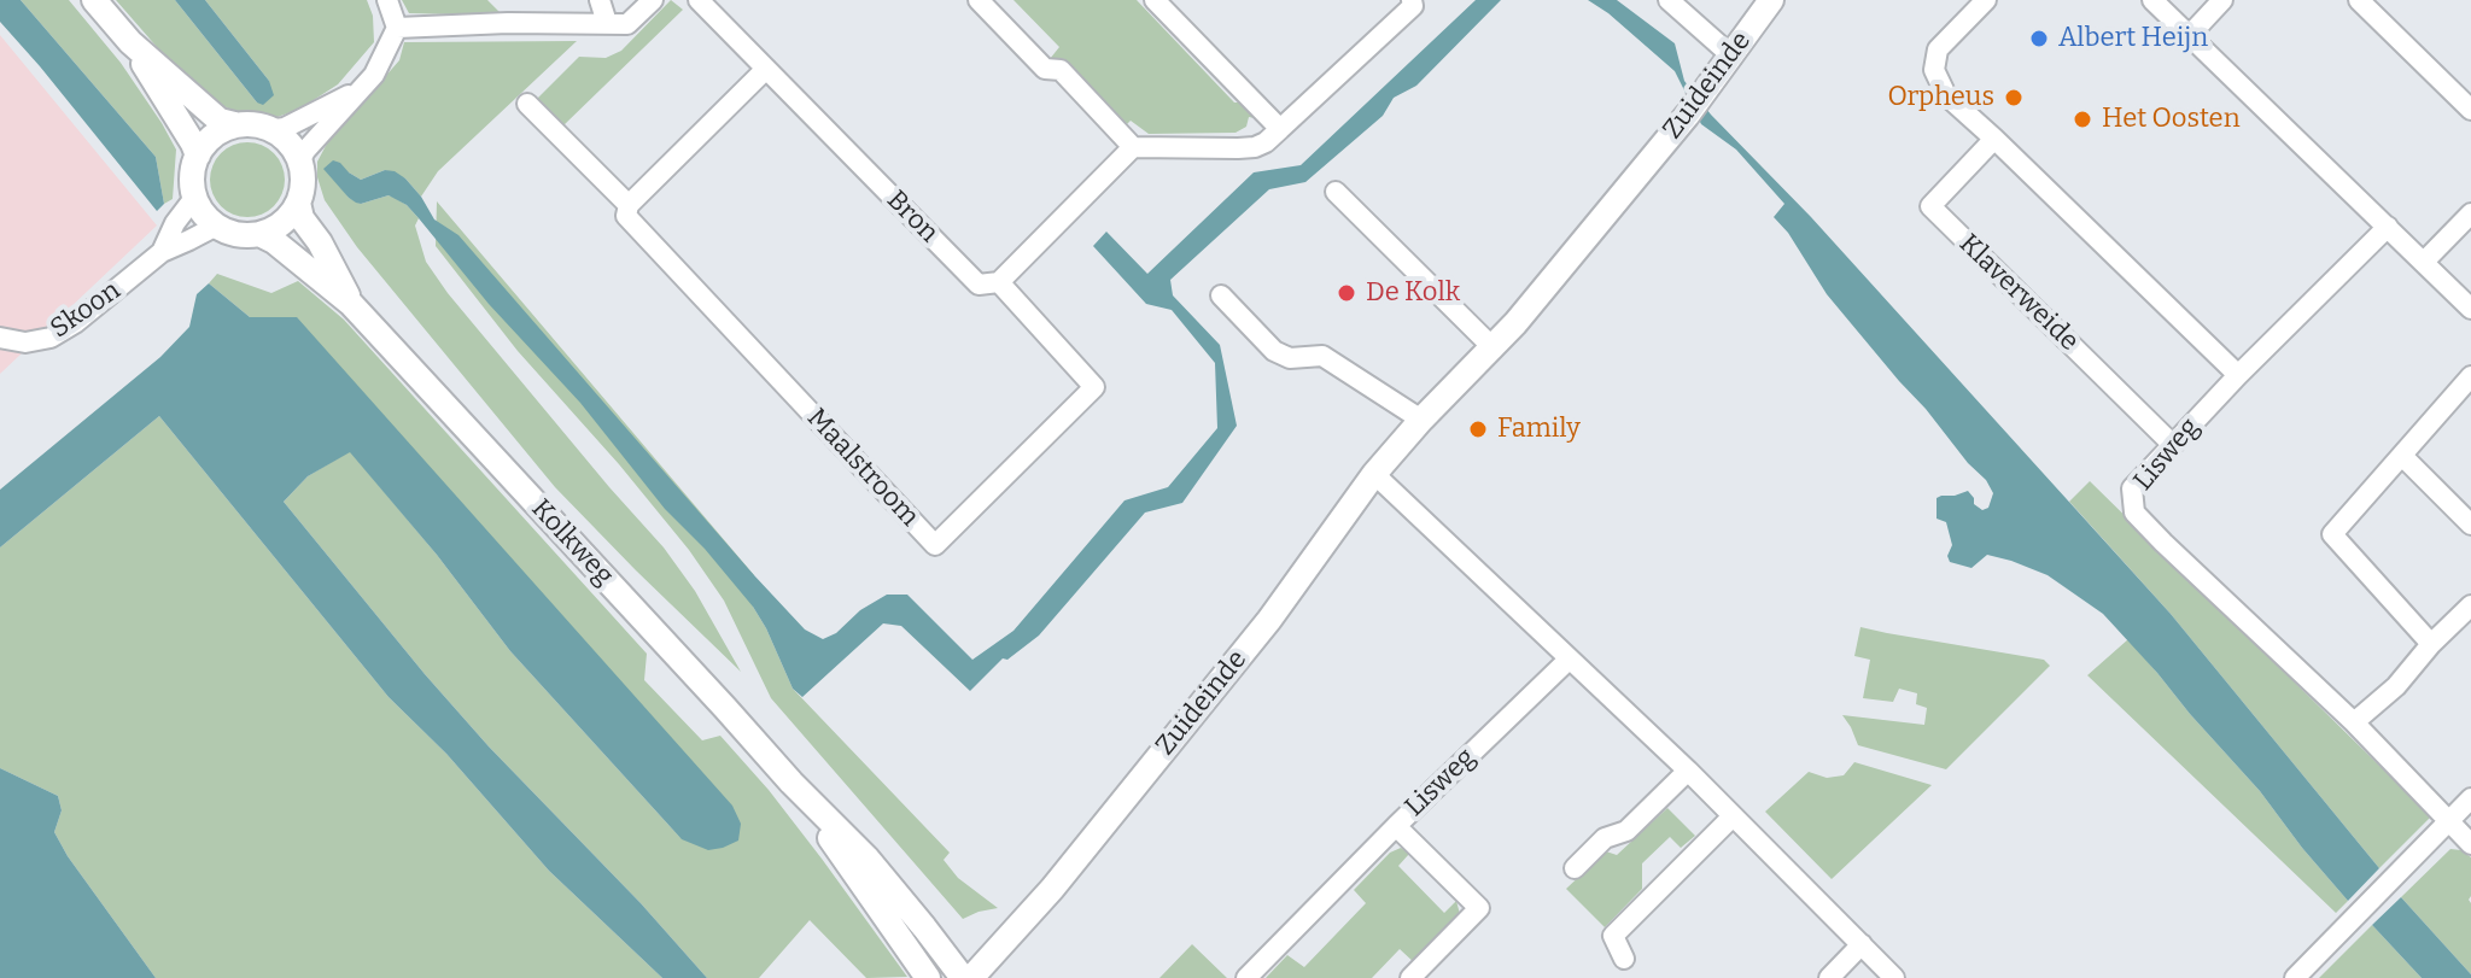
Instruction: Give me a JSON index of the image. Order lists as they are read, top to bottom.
{
  "streets": {
    "street": [
      "Zuideinde",
      "Bron",
      "Klaverweide",
      "Skoon",
      "Lisweg",
      "Maalstroom",
      "Kolkweg"
    ]
  },
  "crossings": [
    ["Bron", "Maalstroom"],
    ["Klaverweide", "Lisweg"],
    ["Skoon", "Kolkweg"]
  ],
  "places": [
    "Albert Heijn",
    "Orpheus",
    "Het Oosten",
    "De Kolk",
    "Family"
  ]
}
